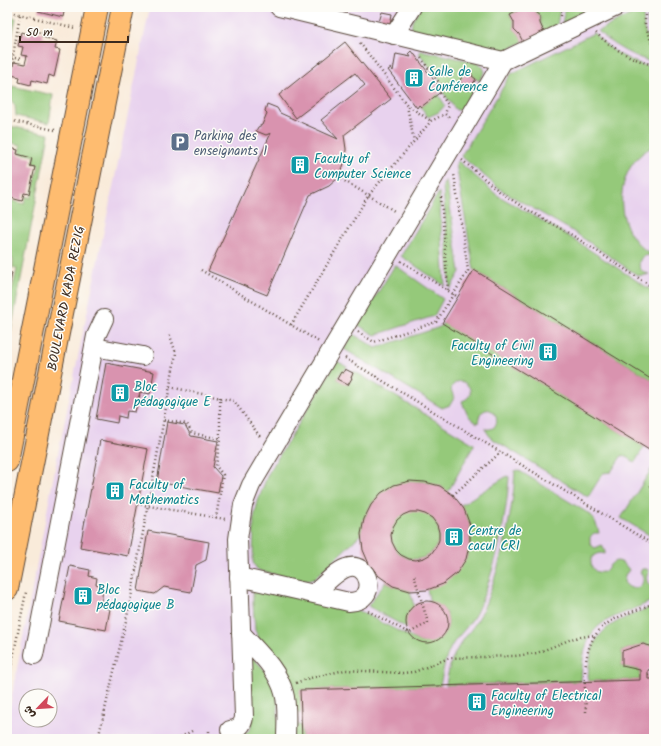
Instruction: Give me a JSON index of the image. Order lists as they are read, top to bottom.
{
  "streets": {
    "main road": ["BOULEVARD KADA REZIG"]
  },
  "places": {
    "building": [
      "Salle de Conférence",
      "Faculty of Computer Science",
      "Faculty of Civil Engineering",
      "Bloc pédagogique E",
      "Faculty of Mathematics",
      "Centre de cacul CRI",
      "Bloc pédagogique B",
      "Faculty of Electrical Engineering"
    ],
    "parking": ["Parking des enseignants 1"]
  },
  "scale_bar": "50 m",
  "north": "bottom left"
}
